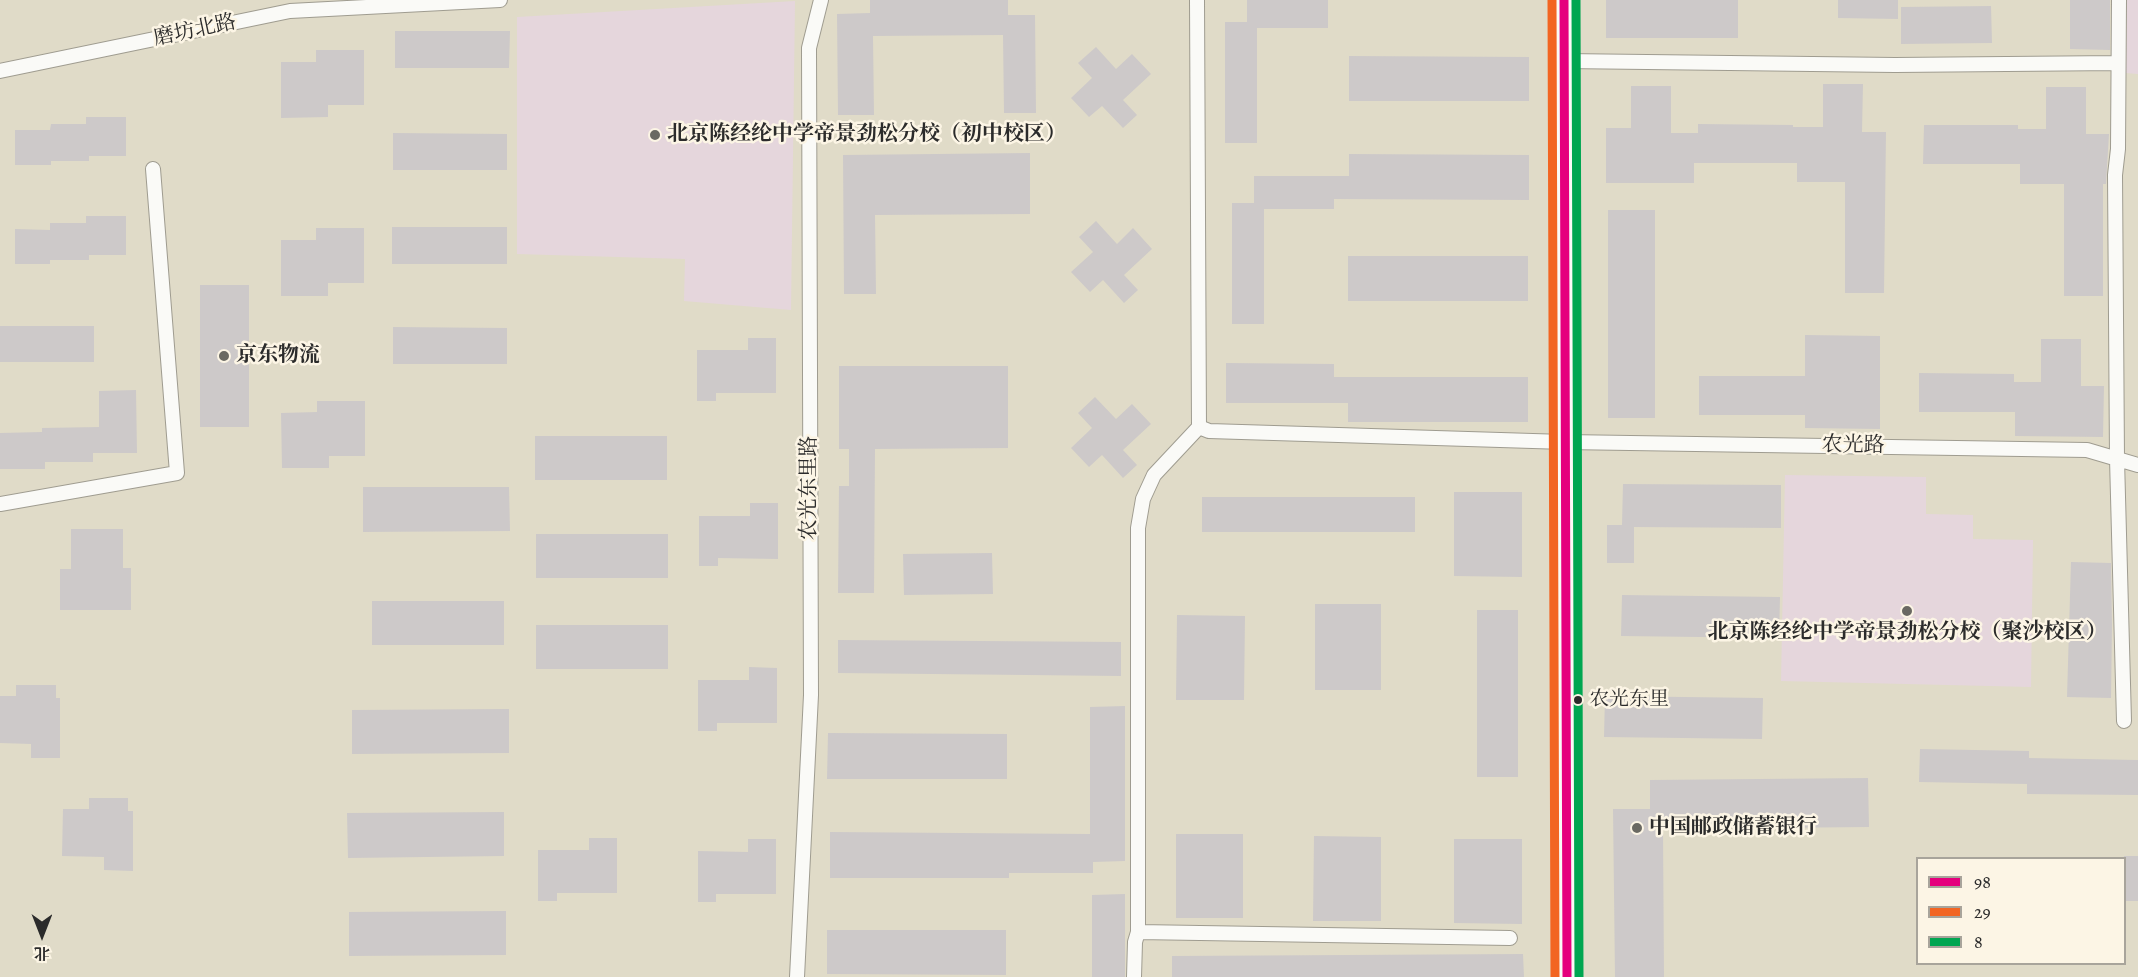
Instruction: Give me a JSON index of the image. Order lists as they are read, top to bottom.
{
  "streets": {
    "street": ["磨坊北路", "农光路", "农光东里路"]
  },
  "places": [
    "北京陈经纶中学帝景劲松分校（初中校区）",
    "京东物流",
    "北京陈经纶中学帝景劲松分校（聚沙校区）",
    "农光东里",
    "中国邮政储蓄银行"
  ],
  "lines": ["transit line 98", "transit line 29", "transit line 8"],
  "legend": ["98", "29", "8"],
  "north": "bottom"
}
